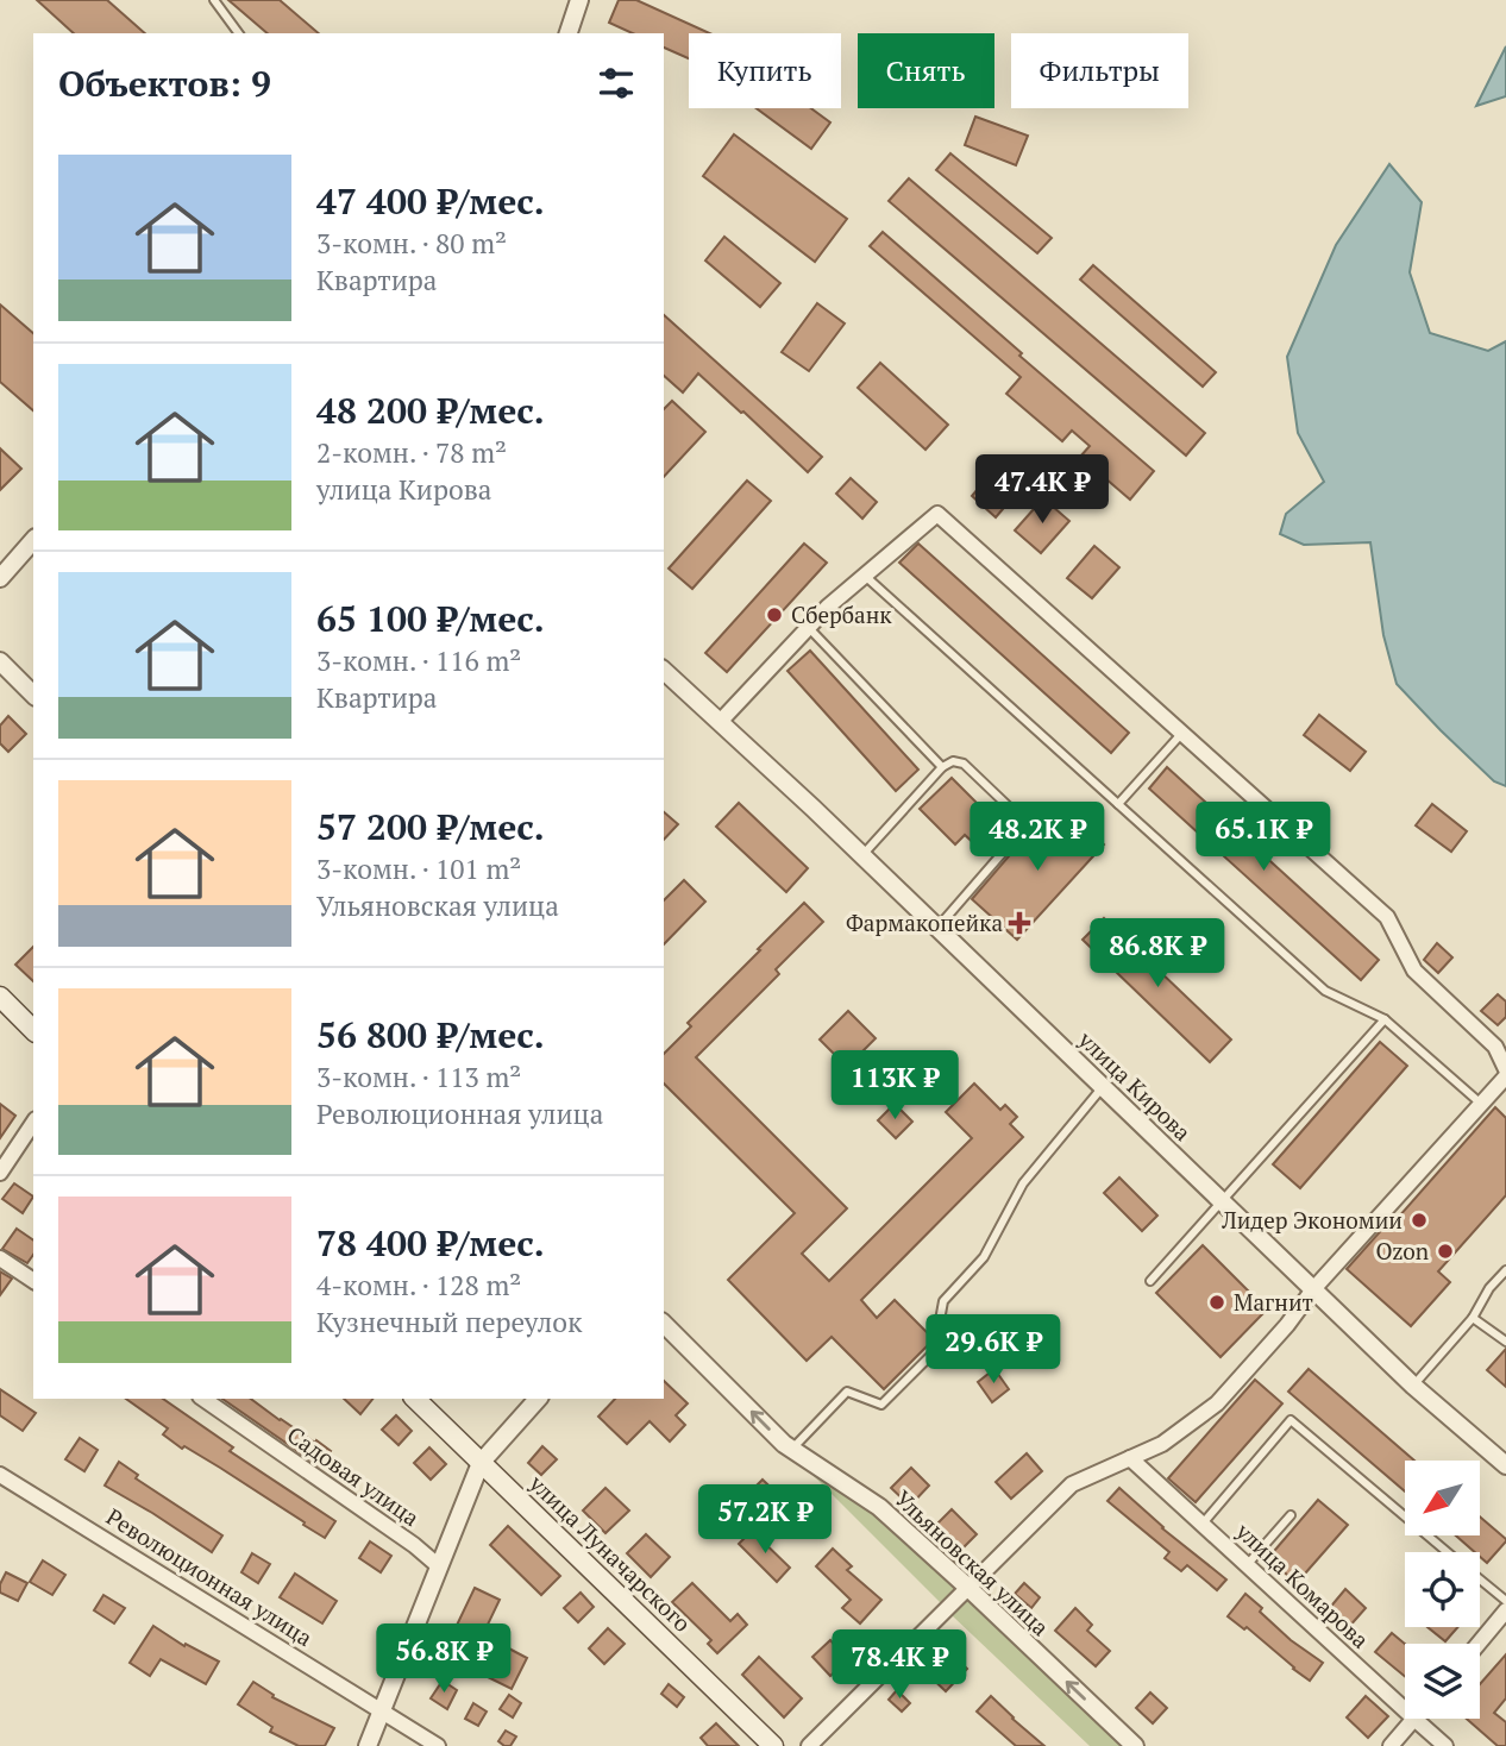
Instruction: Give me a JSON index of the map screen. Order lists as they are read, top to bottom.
{
  "streets": {
    "main road": ["улица Луначарского"],
    "street": [
      "улица Кирова",
      "Садовая улица",
      "Ульяновская улица",
      "Революционная улица",
      "улица Комарова"
    ]
  },
  "one_way": ["Ульяновская улица"],
  "places": {
    "other": [
      "Сбербанк",
      "Лидер Экономии",
      "Ozon",
      "Магнит"
    ],
    "health": ["Фармакопейка"]
  },
  "north": "bottom left",
  "page": {
    "chip": ["Купить", "Снять", "Фильтры"],
    "heading": "Объектов: 9",
    "list": [
      {
        "name": "47 400 ₽/мес.",
        "note": "3-комн. · 80 m² · Квартира"
      },
      {
        "name": "48 200 ₽/мес.",
        "note": "2-комн. · 78 m² · улица Кирова"
      },
      {
        "name": "65 100 ₽/мес.",
        "note": "3-комн. · 116 m² · Квартира"
      },
      {
        "name": "57 200 ₽/мес.",
        "note": "3-комн. · 101 m² · Ульяновская улица"
      },
      {
        "name": "56 800 ₽/мес.",
        "note": "3-комн. · 113 m² · Революционная улица"
      },
      {
        "name": "78 400 ₽/мес.",
        "note": "4-комн. · 128 m² · Кузнечный переулок"
      }
    ],
    "price": [
      "47.4K ₽",
      "48.2K ₽",
      "65.1K ₽",
      "86.8K ₽",
      "113K ₽",
      "29.6K ₽",
      "57.2K ₽",
      "56.8K ₽",
      "78.4K ₽"
    ]
  }
}
